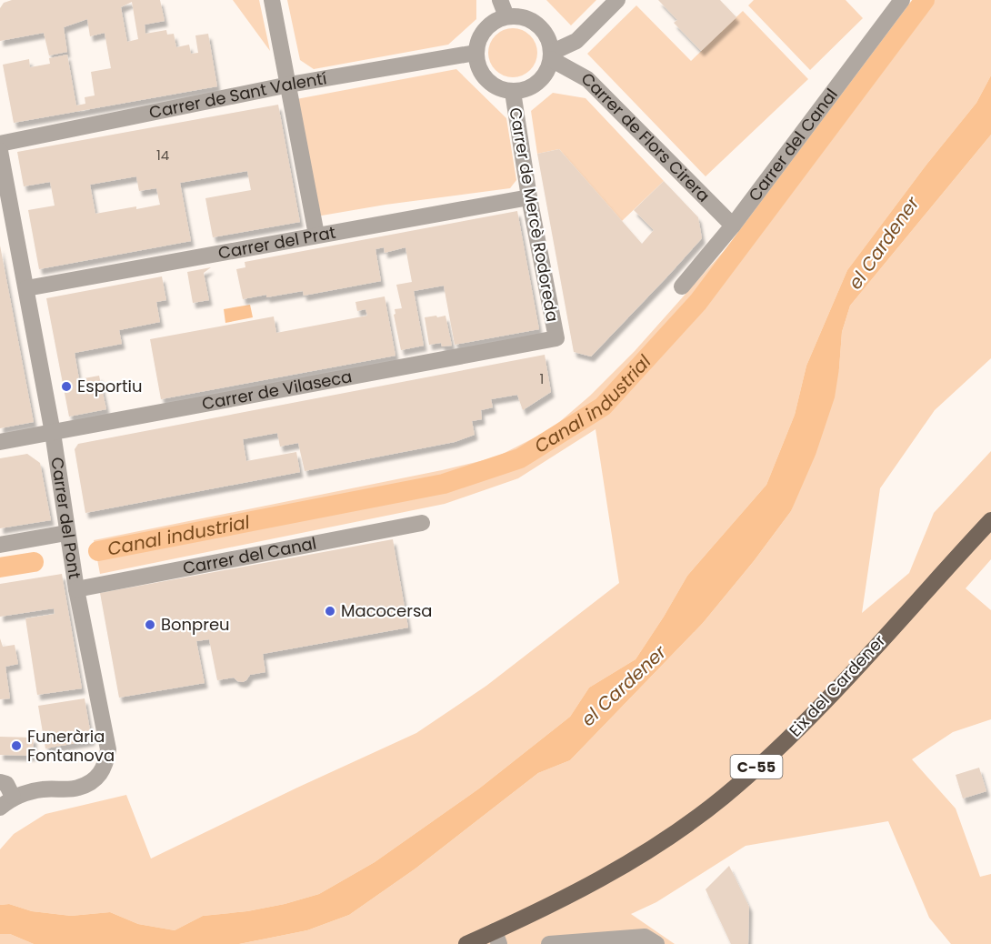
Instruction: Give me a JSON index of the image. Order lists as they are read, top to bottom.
{
  "streets": {
    "main road": ["Eix del Cardener", "C-55"],
    "street": [
      "Carrer de Sant Valentí",
      "Carrer de Flors Cirera",
      "Carrer del Canal",
      "Carrer de Mercè Rodoreda",
      "Carrer del Prat",
      "Carrer de Vilaseca",
      "Carrer del Pont"
    ]
  },
  "crossings": [
    ["Carrer de Sant Valentí", "Carrer de Flors Cirera"],
    ["Carrer de Sant Valentí", "Carrer de Mercè Rodoreda"],
    ["Carrer de Flors Cirera", "Carrer del Canal"],
    ["Carrer de Flors Cirera", "Carrer de Mercè Rodoreda"],
    ["Carrer del Canal", "Carrer del Pont"],
    ["Carrer de Mercè Rodoreda", "Carrer del Prat"],
    ["Carrer de Mercè Rodoreda", "Carrer de Vilaseca"],
    ["Carrer del Prat", "Carrer del Pont"],
    ["Carrer de Vilaseca", "Carrer del Pont"]
  ],
  "water": ["el Cardener", "Canal industrial"],
  "places": [
    "Esportiu",
    "Macocersa",
    "Bonpreu",
    "Funerària Fontanova"
  ],
  "house_numbers": ["14", "1"]
}
